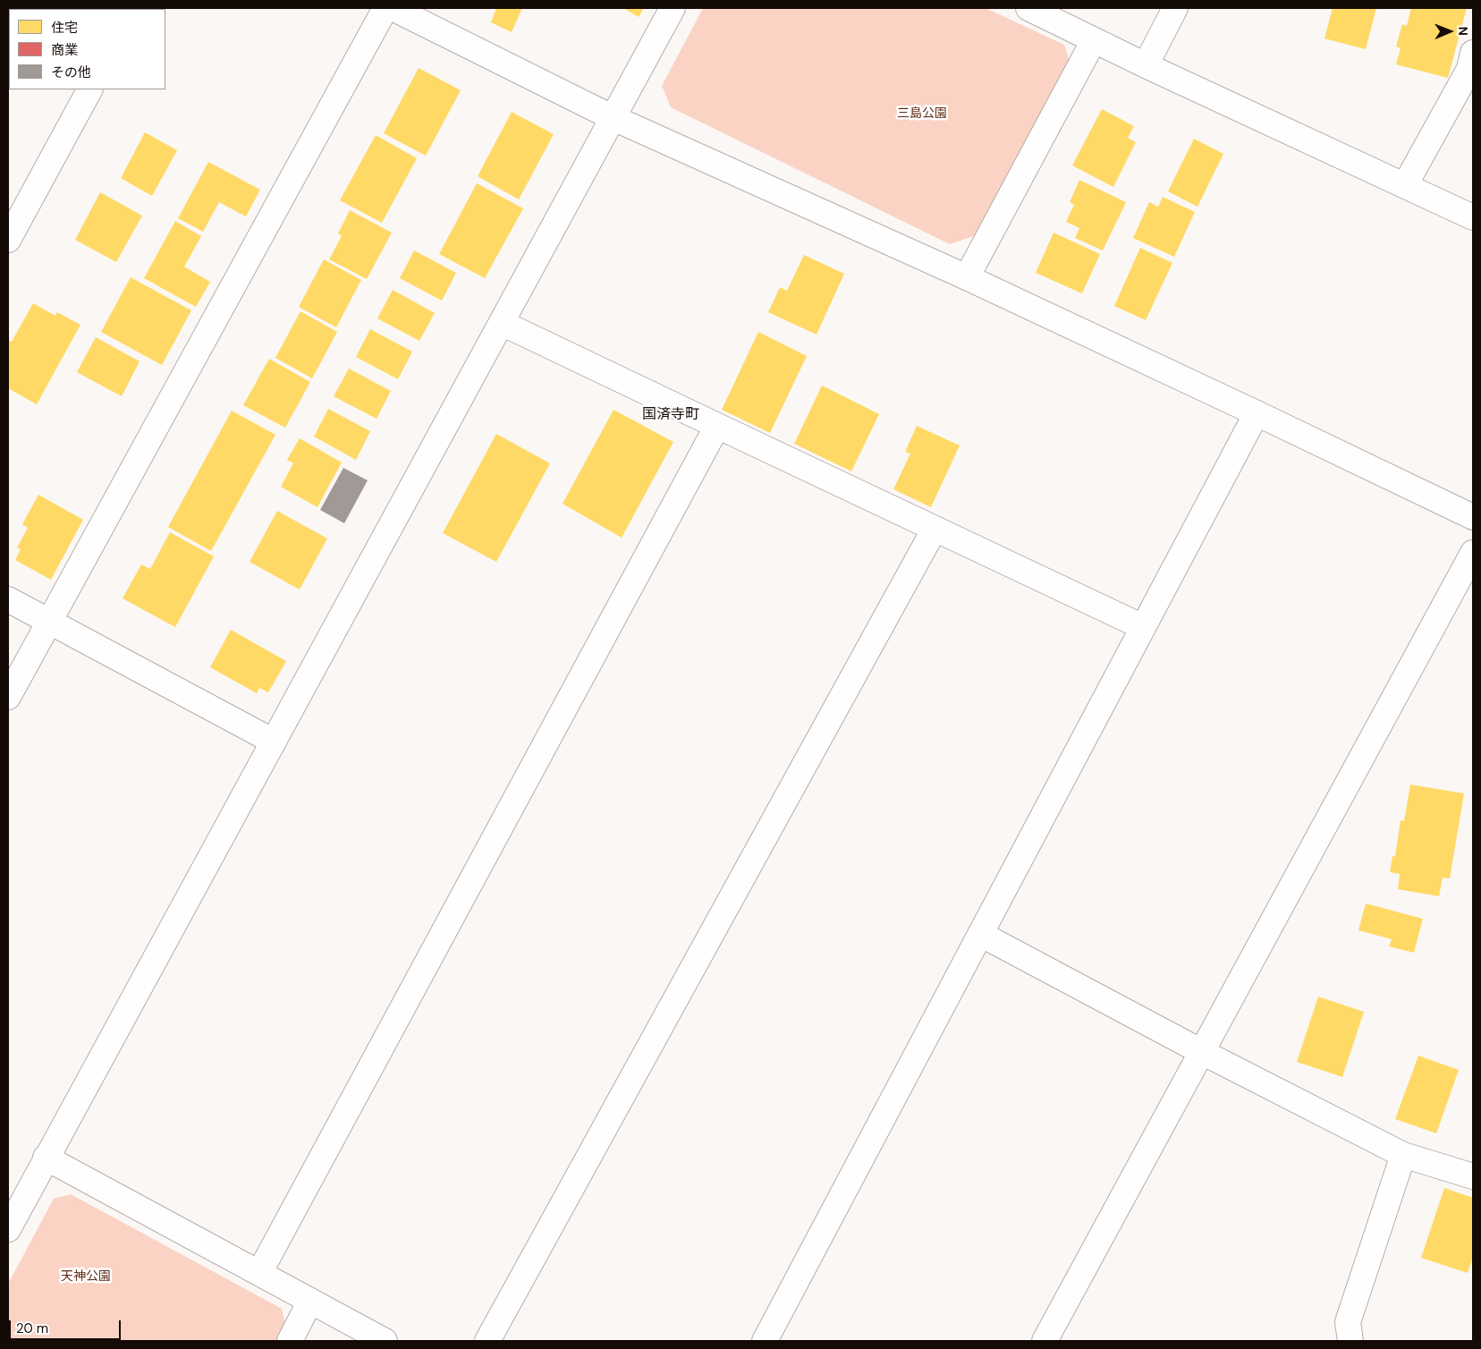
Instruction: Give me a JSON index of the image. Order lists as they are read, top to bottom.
{
  "districts": ["国済寺町"],
  "parks": ["三島公園", "天神公園"],
  "legend": ["住宅", "商業", "その他"],
  "scale_bar": "20 m",
  "north": "right"
}
